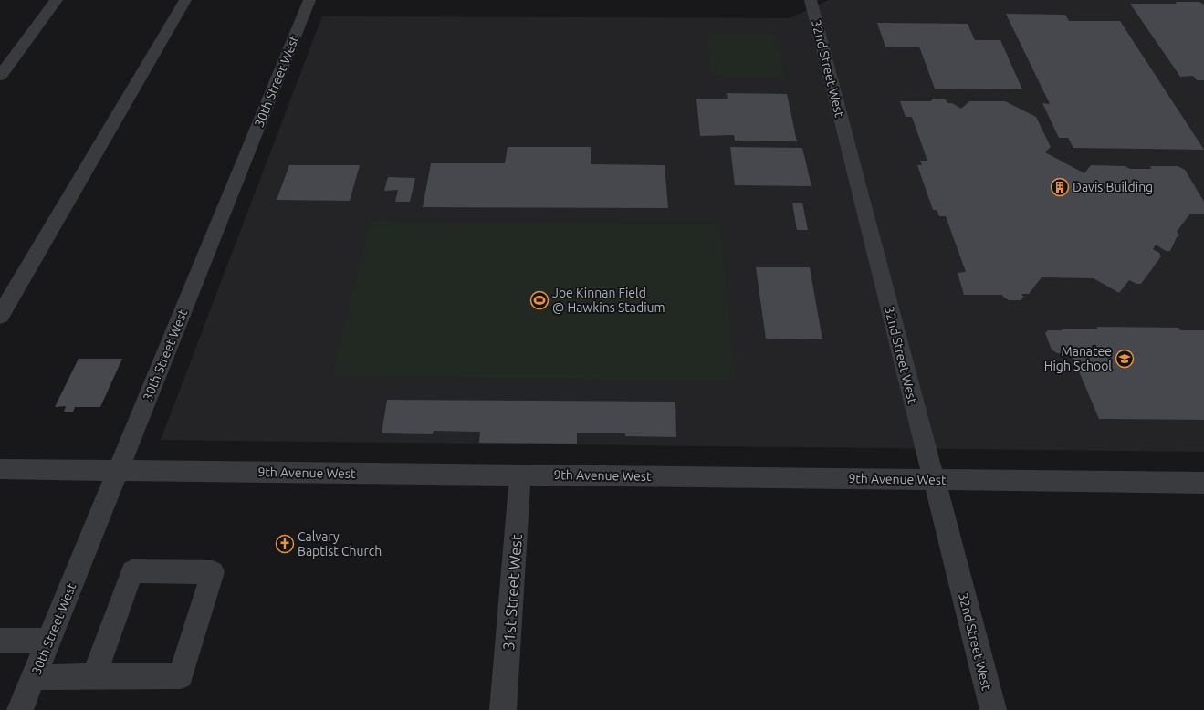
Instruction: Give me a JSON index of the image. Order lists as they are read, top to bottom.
{
  "streets": {
    "street": [
      "32nd Street West",
      "30th Street West",
      "9th Avenue West",
      "31st Street West"
    ]
  },
  "crossings": [
    ["32nd Street West", "9th Avenue West"],
    ["30th Street West", "9th Avenue West"],
    ["9th Avenue West", "31st Street West"]
  ],
  "places": {
    "building": ["Davis Building"],
    "sports": ["Joe Kinnan Field @ Hawkins Stadium"],
    "school or university": ["Manatee High School"],
    "church": ["Calvary Baptist Church"]
  }
}
